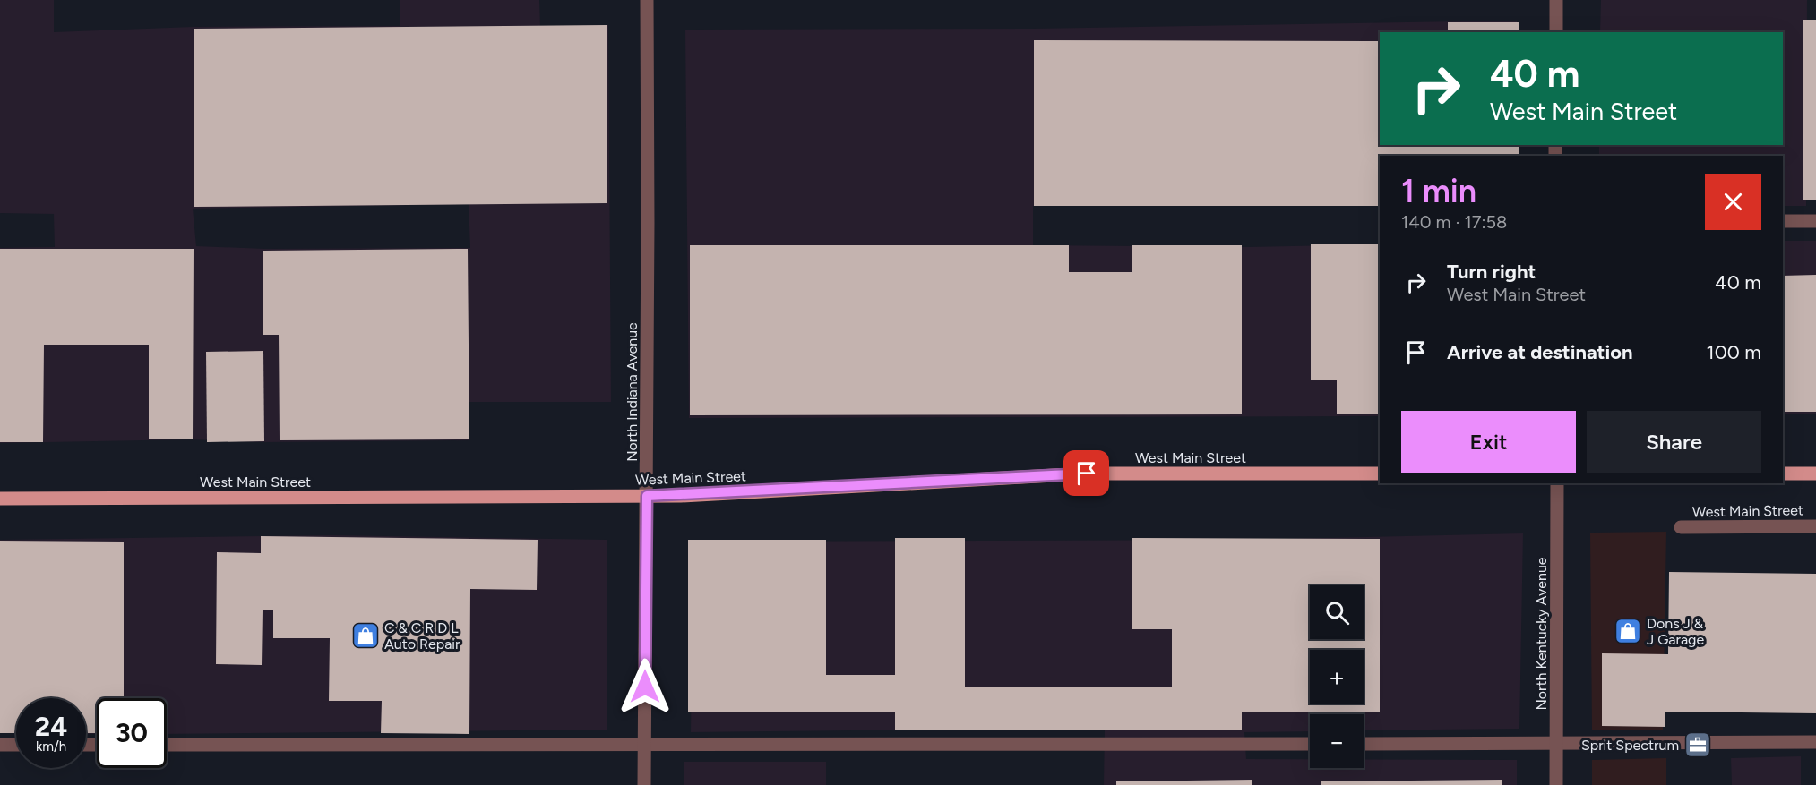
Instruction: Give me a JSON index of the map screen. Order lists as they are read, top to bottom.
{
  "streets": {
    "main road": ["West Main Street"],
    "street": ["North Indiana Avenue", "North Kentucky Avenue"]
  },
  "crossings": [
    ["North Indiana Avenue", "West Main Street"]
  ],
  "places": {
    "shop": ["Dons J & J Garage", "C & C R D L Auto Repair"],
    "office": ["Sprit Spectrum"]
  },
  "page": {
    "turn": ["40 m", "West Main Street"],
    "heading": ["1 min", "140 m · 17:58"],
    "list": [
      {
        "name": "Turn right",
        "note": "West Main Street",
        "value": "40 m"
      },
      {
        "name": "Arrive at destination",
        "value": "100 m"
      }
    ],
    "buttons": ["Exit", "Share"],
    "map_buttons": ["+", "−"],
    "speed": "24 km/h",
    "limit": "30"
  }
}
